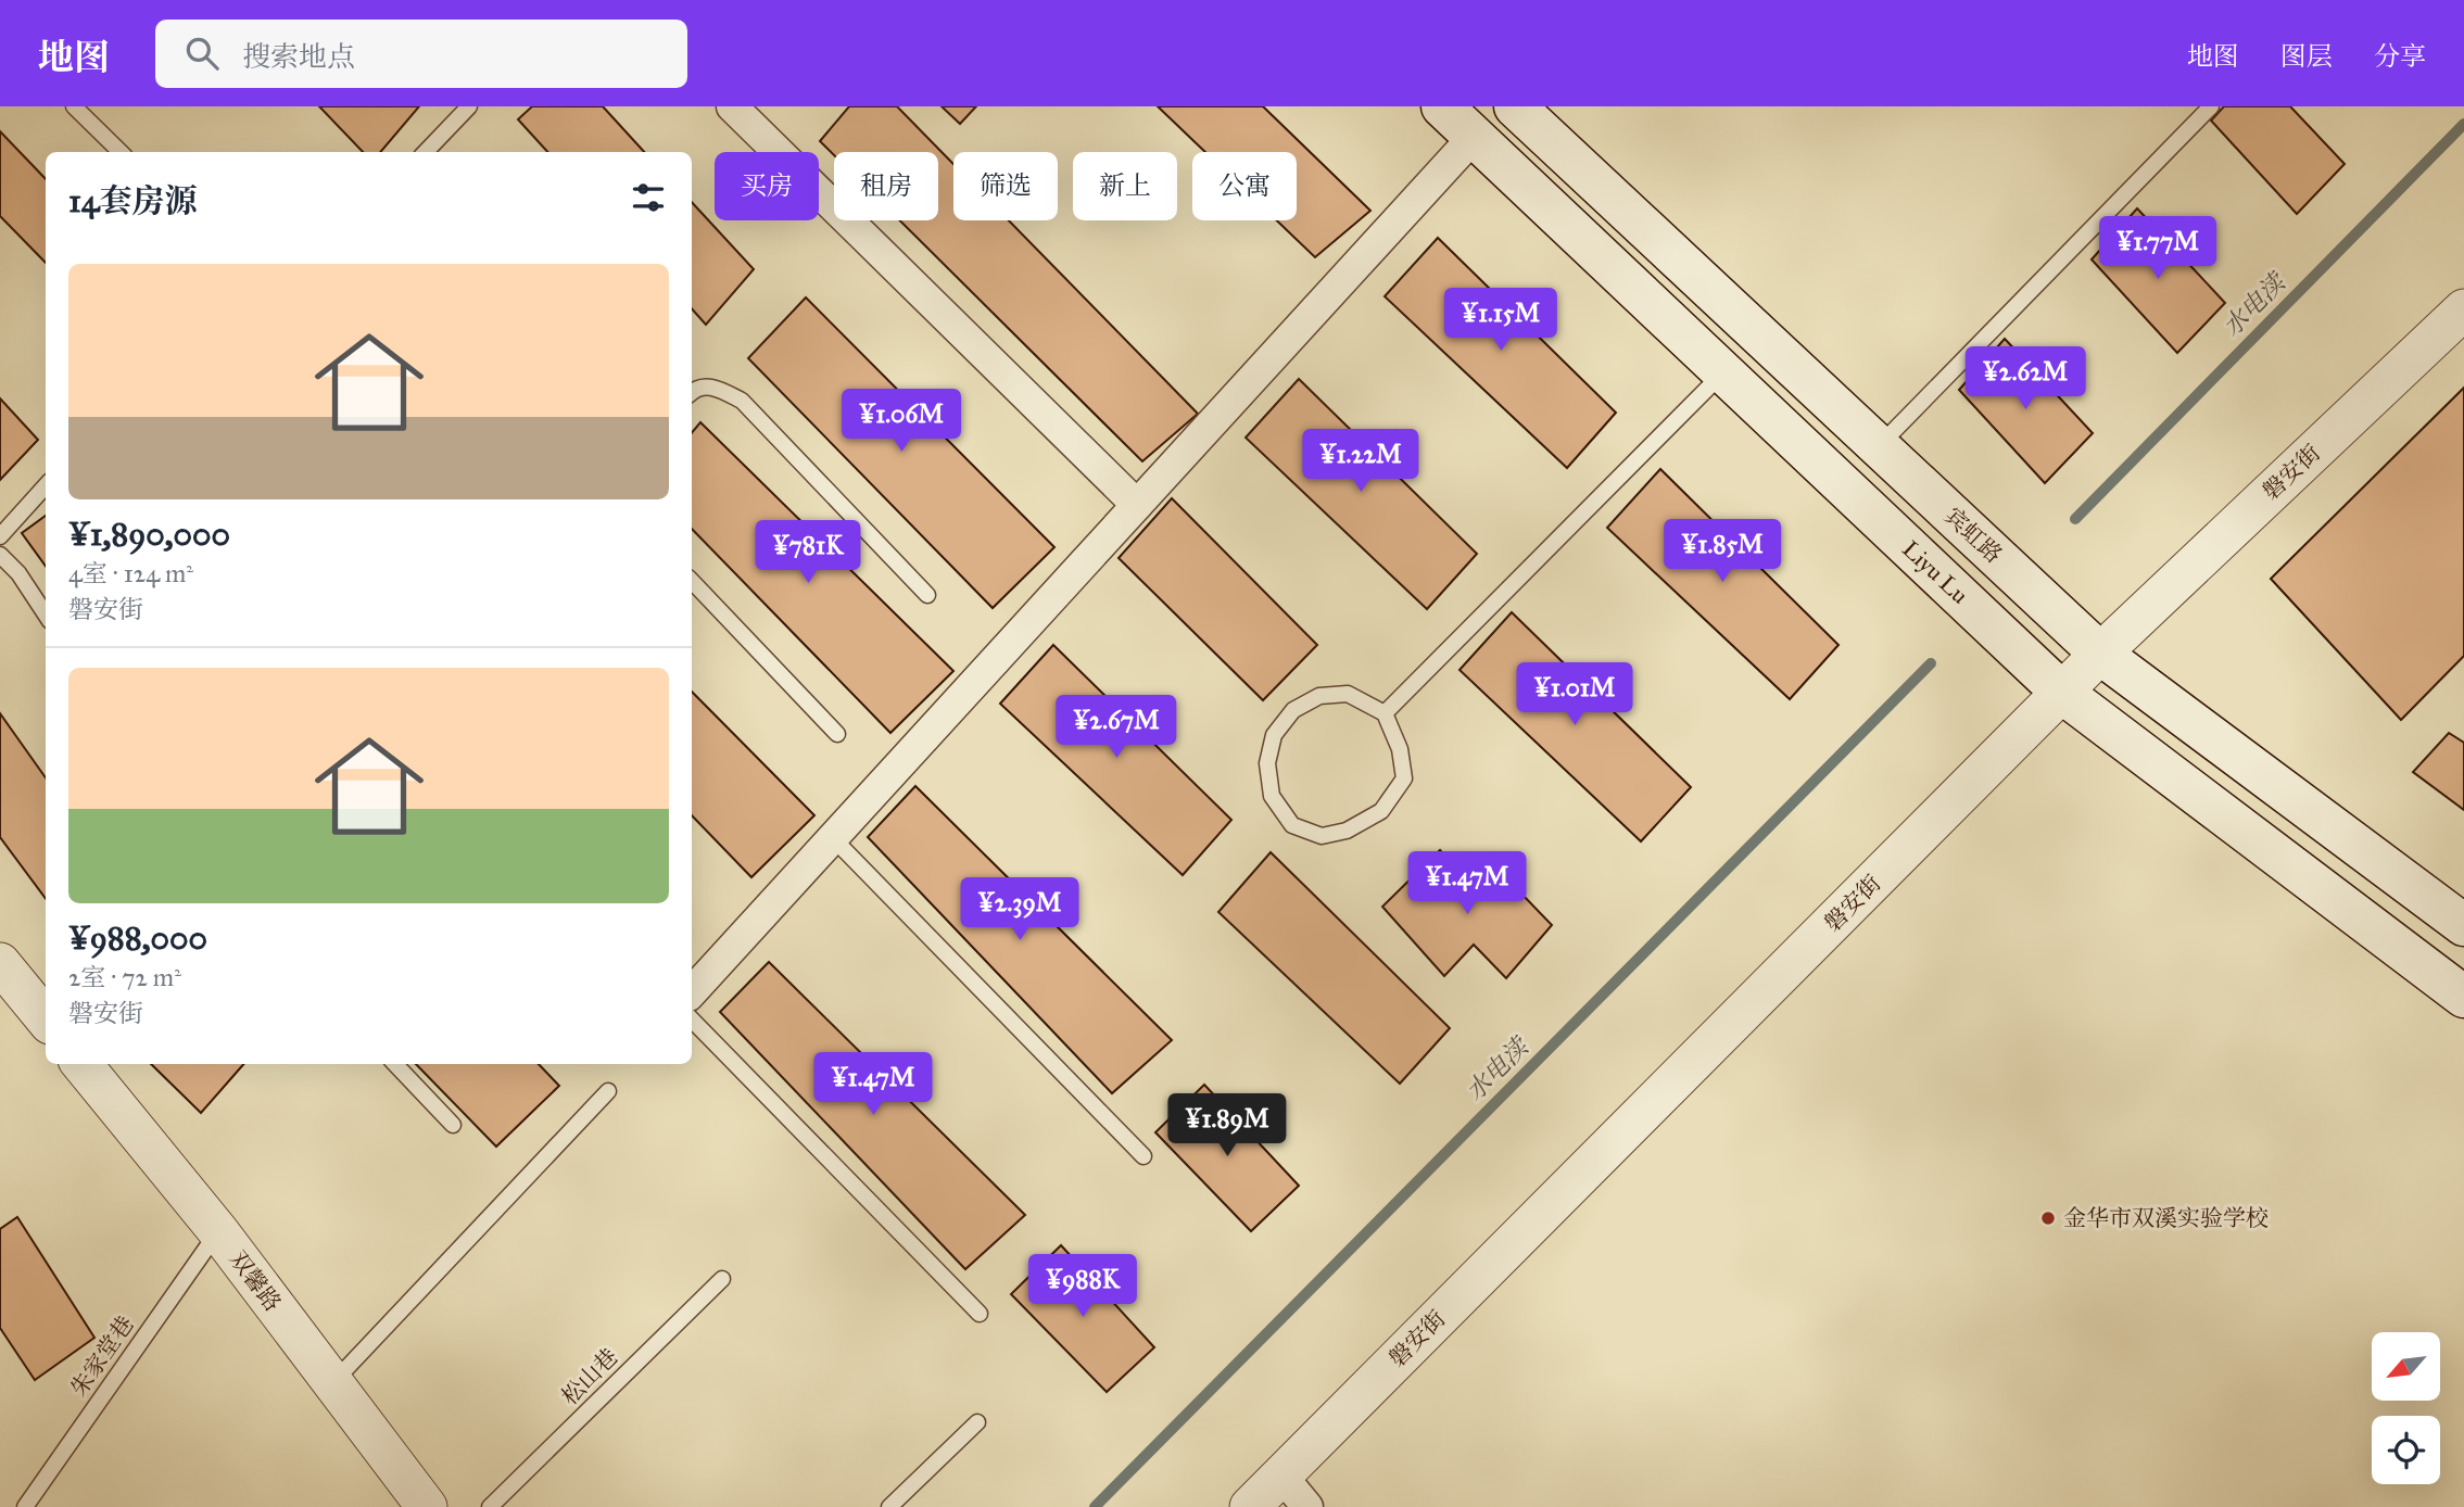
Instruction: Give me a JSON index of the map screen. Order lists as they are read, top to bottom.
{
  "streets": {
    "main road": ["宾虹路", "Liyu Lu"],
    "street": ["磐安街", "双馨路"],
    "lane": ["朱家堂巷", "松山巷"]
  },
  "crossings": [
    ["磐安街", "宾虹路"],
    ["磐安街", "Liyu Lu"],
    ["双馨路", "朱家堂巷"]
  ],
  "water": ["水电渎"],
  "places": ["金华市双溪实验学校"],
  "north": "bottom left",
  "page": {
    "header": "地图",
    "search": "搜索地点",
    "nav": ["地图", "图层", "分享"],
    "chip": [
      "买房",
      "租房",
      "筛选",
      "新上",
      "公寓"
    ],
    "heading": "14套房源",
    "price": [
      "¥1.77M",
      "¥1.15M",
      "¥2.62M",
      "¥1.06M",
      "¥1.22M",
      "¥1.85M",
      "¥781K",
      "¥1.01M",
      "¥2.67M",
      "¥1.47M",
      "¥2.39M",
      "¥1.47M",
      "¥1.89M",
      "¥988K"
    ],
    "list": [
      {
        "name": "¥1,890,000",
        "note": "4室 · 124 m² · 磐安街"
      },
      {
        "name": "¥988,000",
        "note": "2室 · 72 m² · 磐安街"
      }
    ]
  }
}
